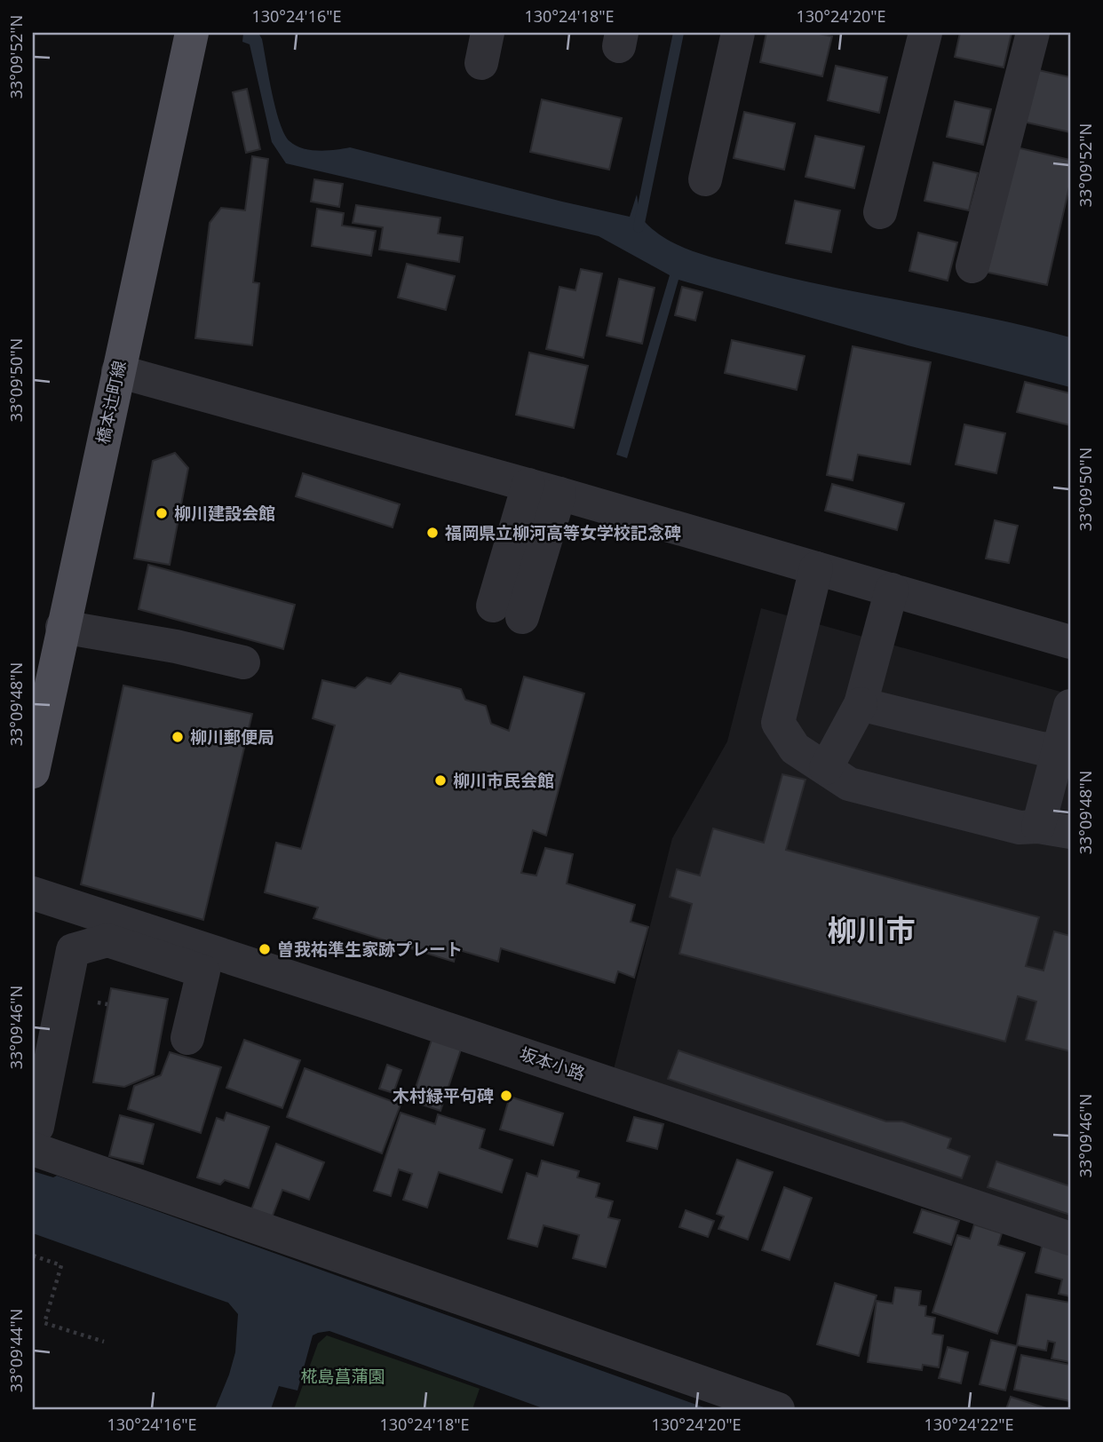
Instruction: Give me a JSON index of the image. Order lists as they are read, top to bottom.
{
  "streets": {
    "main road": ["橋本辻町線"],
    "street": ["坂本小路"]
  },
  "districts": ["柳川市"],
  "parks": ["椛島菖蒲園"],
  "places": [
    "柳川建設会館",
    "福岡県立柳河高等女学校記念碑",
    "柳川郵便局",
    "柳川市民会館",
    "曽我祐準生家跡プレート",
    "木村緑平句碑"
  ],
  "coordinates": [
    "130°24'16\"E",
    "130°24'18\"E",
    "130°24'20\"E",
    "33°09'52\"N",
    "33°09'50\"N",
    "33°09'48\"N",
    "33°09'46\"N",
    "33°09'44\"N",
    "130°24'22\"E"
  ]
}
